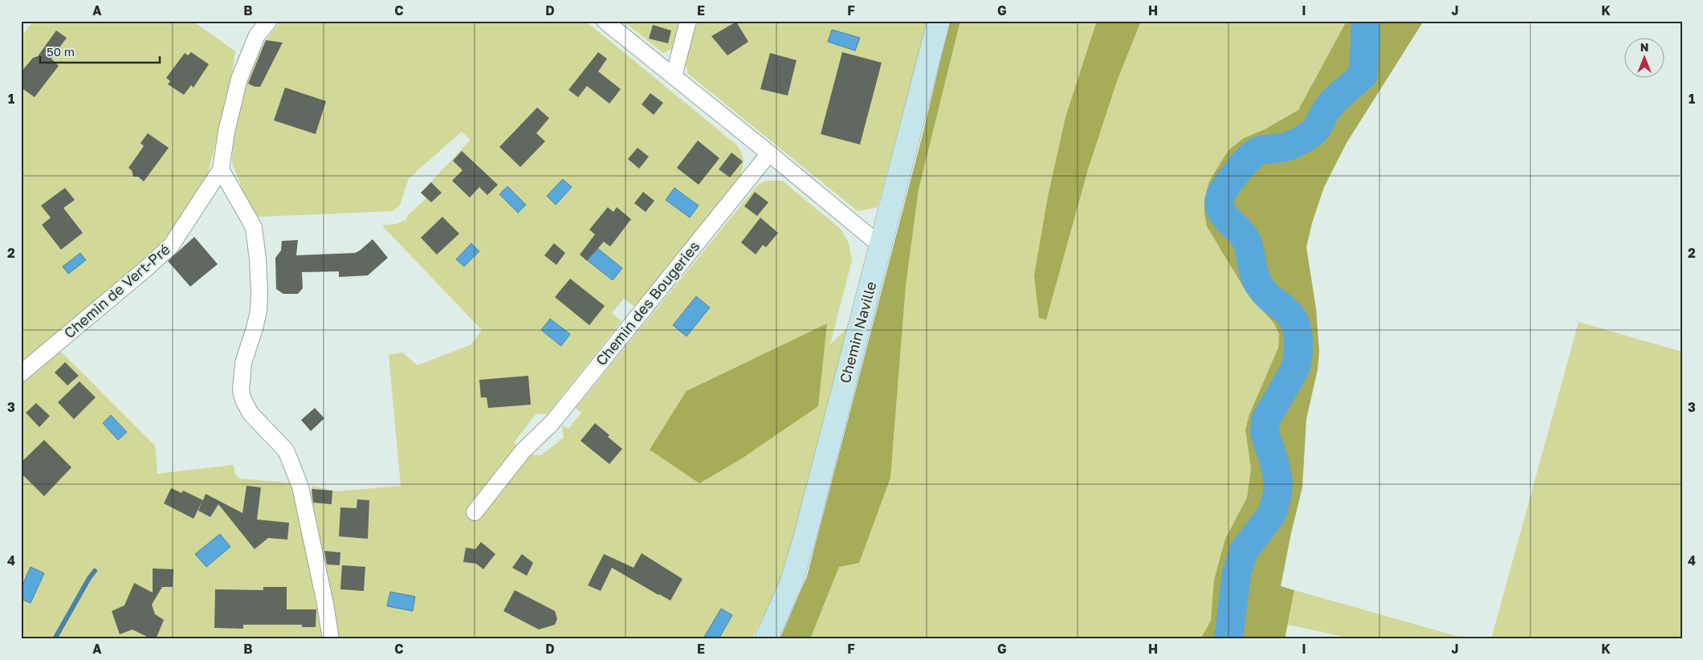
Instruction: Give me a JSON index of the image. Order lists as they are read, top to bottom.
{
  "streets": {
    "street": ["Chemin de Vert-Pré", "Chemin des Bougeries", "Chemin Naville"]
  },
  "scale_bar": "50 m",
  "north": "top",
  "grid": {
    "columns": [
      "A",
      "B",
      "C",
      "D",
      "E",
      "F",
      "G",
      "H",
      "I",
      "J",
      "K"
    ],
    "rows": [
      "1",
      "2",
      "3",
      "4"
    ]
  }
}
